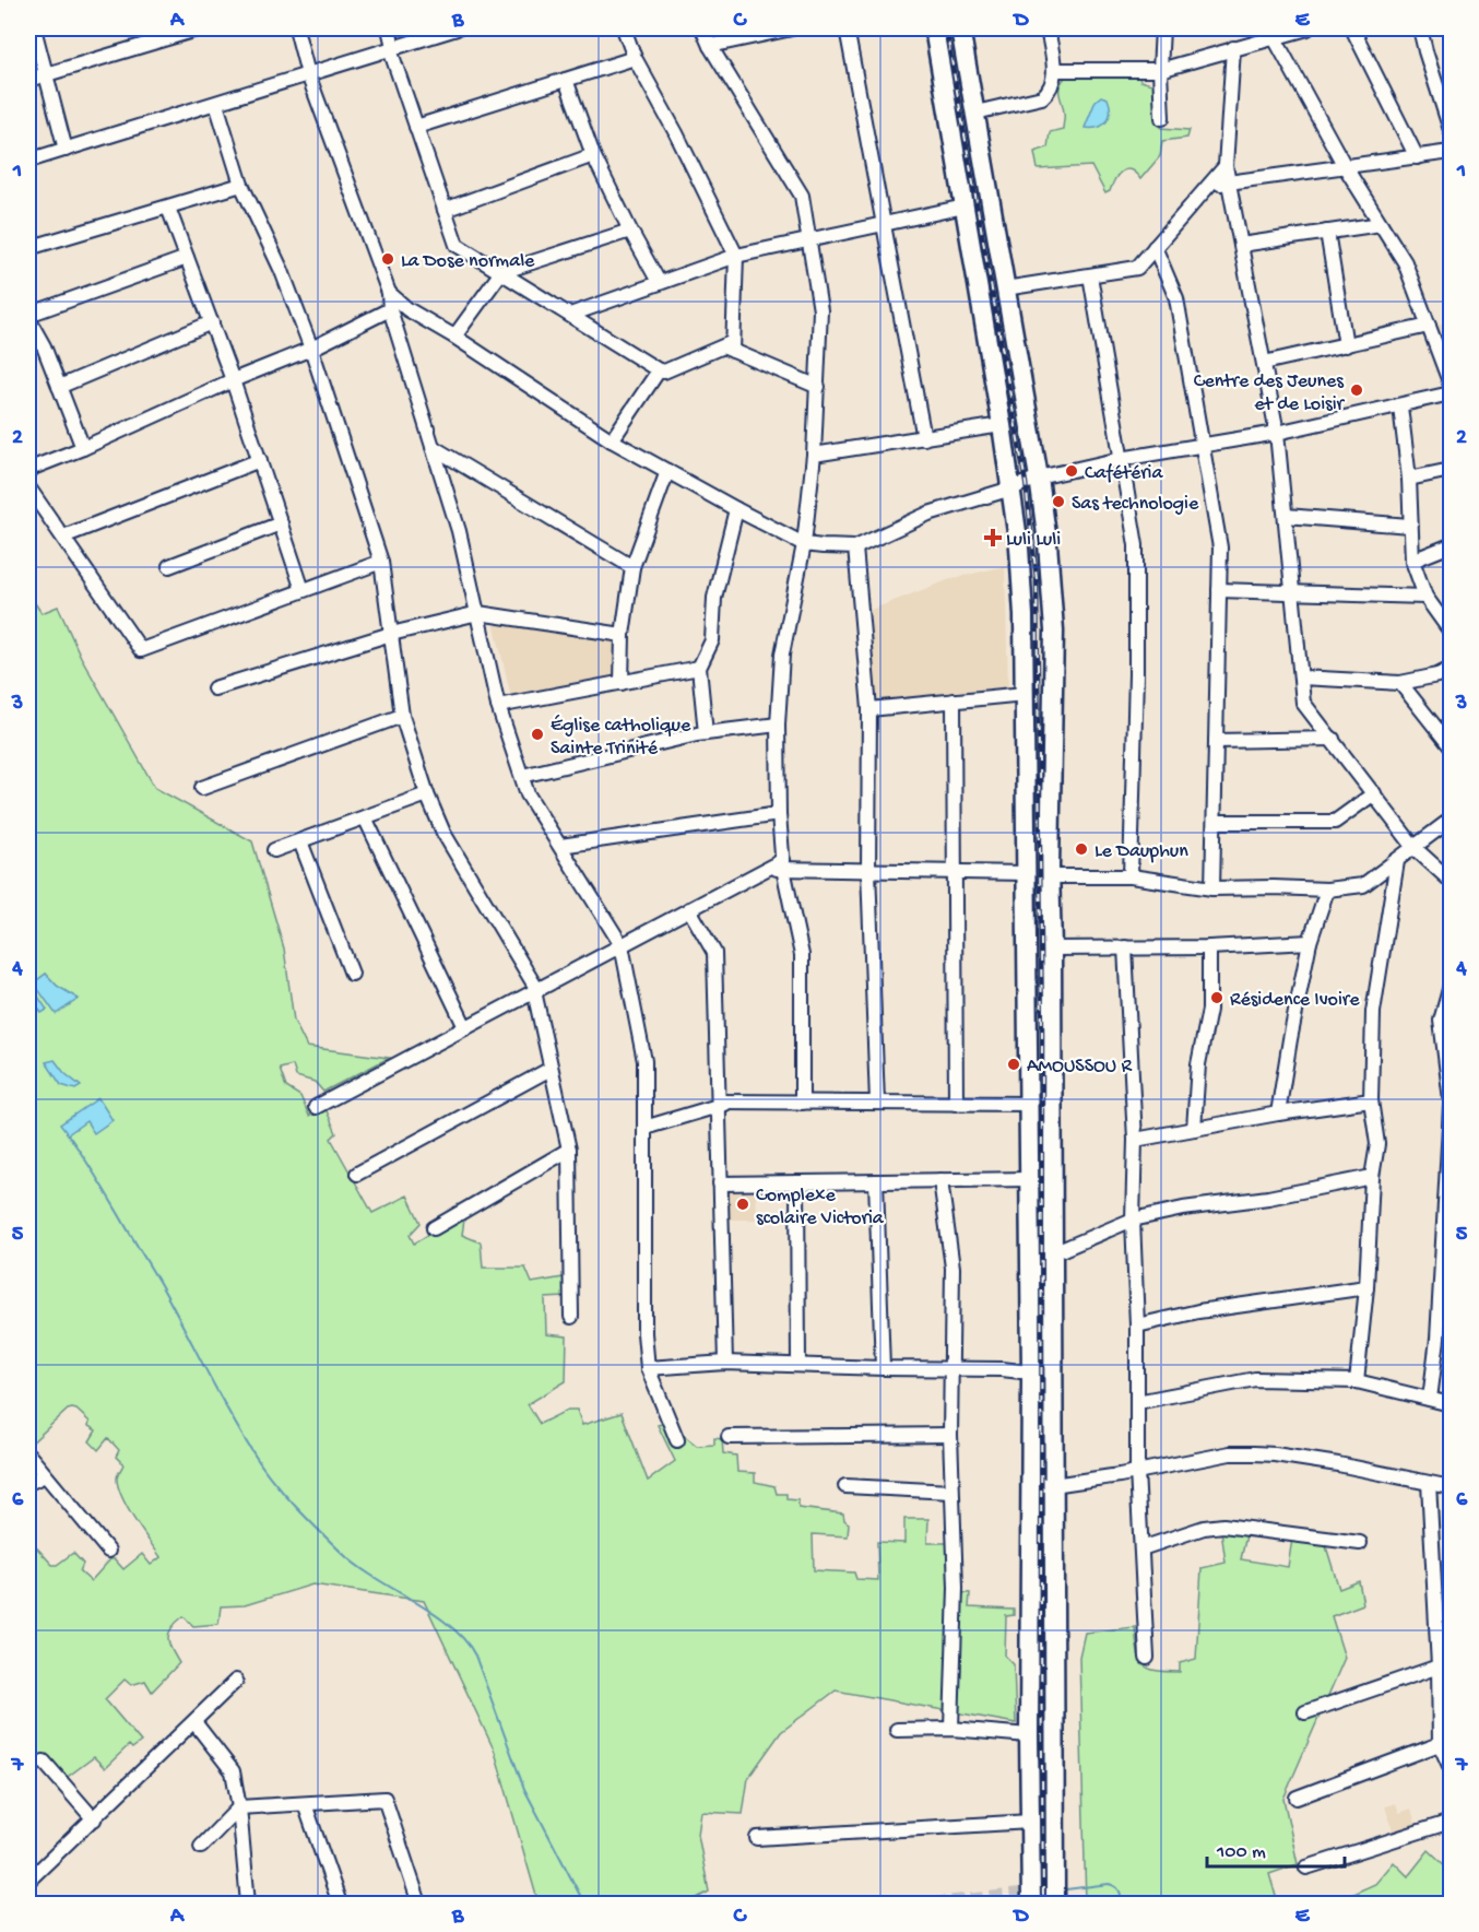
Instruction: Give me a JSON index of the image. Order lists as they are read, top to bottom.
{
  "places": {
    "other": [
      "La Dose normale",
      "Centre des Jeunes et de Loisir",
      "Cafétéria",
      "Sas technologie",
      "Église catholique Sainte Trinité",
      "Le Dauphun",
      "Résidence Ivoire",
      "AMOUSSOU R",
      "Complexe scolaire Victoria"
    ],
    "health": ["Luli Luli"]
  },
  "scale_bar": "100 m",
  "grid": {
    "columns": [
      "A",
      "B",
      "C",
      "D",
      "E"
    ],
    "rows": [
      "1",
      "2",
      "3",
      "4",
      "5",
      "6",
      "7"
    ]
  }
}
